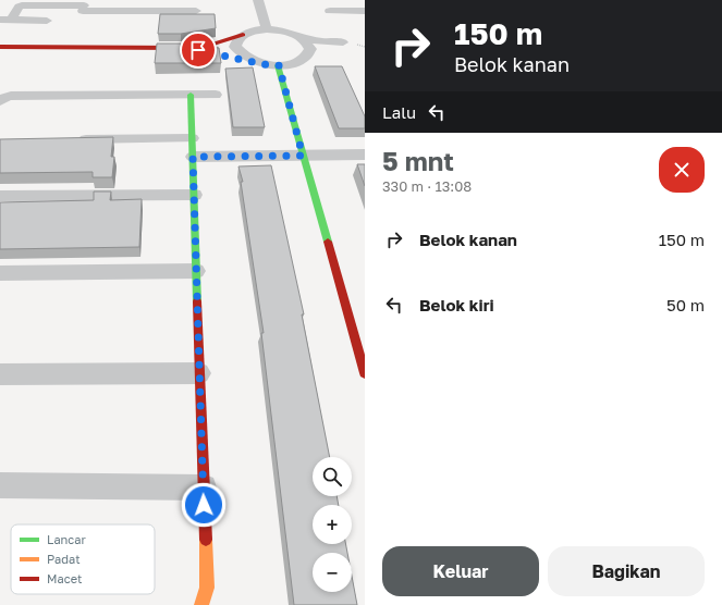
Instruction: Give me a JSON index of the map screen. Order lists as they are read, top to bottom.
{
  "legend": ["Lancar", "Padat", "Macet"],
  "page": {
    "turn": ["150 m", "Belok kanan"],
    "then": "Lalu",
    "heading": ["5 mnt", "330 m · 13:08"],
    "list": [
      {
        "name": "Belok kanan",
        "value": "150 m"
      },
      {
        "name": "Belok kiri",
        "value": "50 m"
      }
    ],
    "map_buttons": ["+", "−"],
    "buttons": ["Keluar", "Bagikan"]
  }
}
